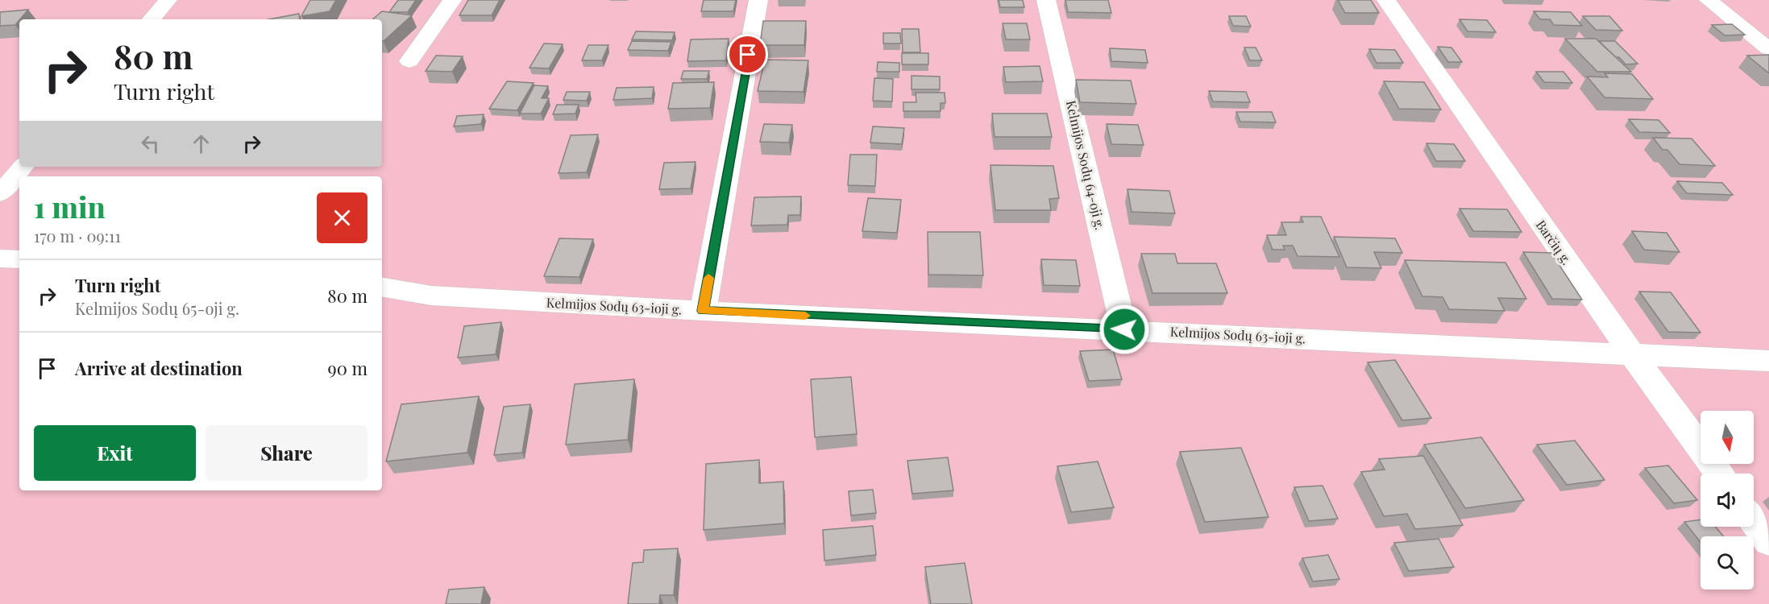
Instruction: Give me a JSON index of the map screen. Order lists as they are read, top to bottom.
{
  "streets": {
    "street": ["Kelmijos Sodų 64-oji g.", "Barčių g.", "Kelmijos Sodų 63-ioji g."]
  },
  "crossings": [
    ["Kelmijos Sodų 64-oji g.", "Kelmijos Sodų 63-ioji g."],
    ["Barčių g.", "Kelmijos Sodų 63-ioji g."]
  ],
  "north": "bottom",
  "page": {
    "turn": ["80 m", "Turn right"],
    "heading": ["1 min", "170 m · 09:11"],
    "list": [
      {
        "name": "Turn right",
        "note": "Kelmijos Sodų 65-oji g.",
        "value": "80 m"
      },
      {
        "name": "Arrive at destination",
        "value": "90 m"
      }
    ],
    "buttons": ["Exit", "Share"]
  }
}
